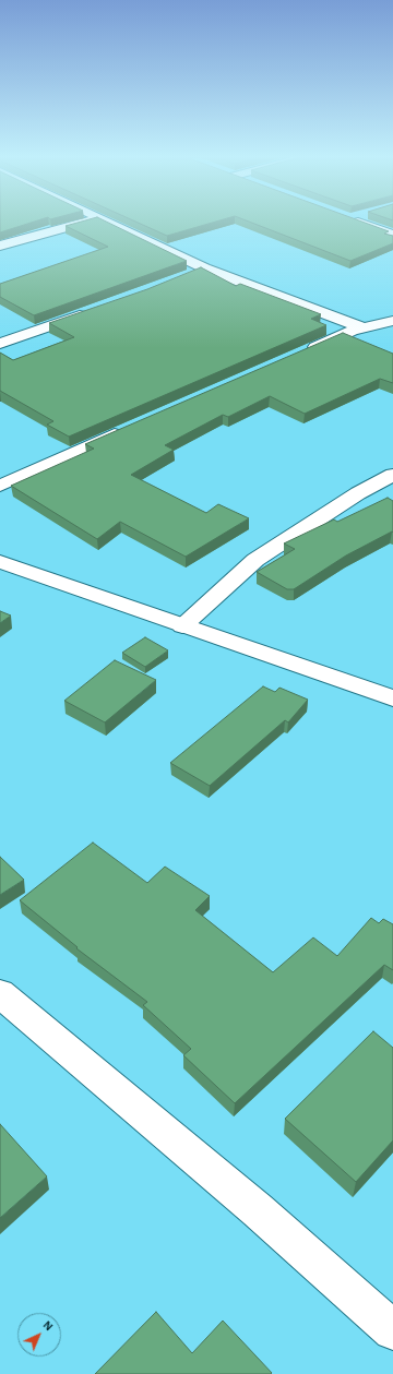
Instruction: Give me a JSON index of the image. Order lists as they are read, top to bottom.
{
  "north": "top right"
}
